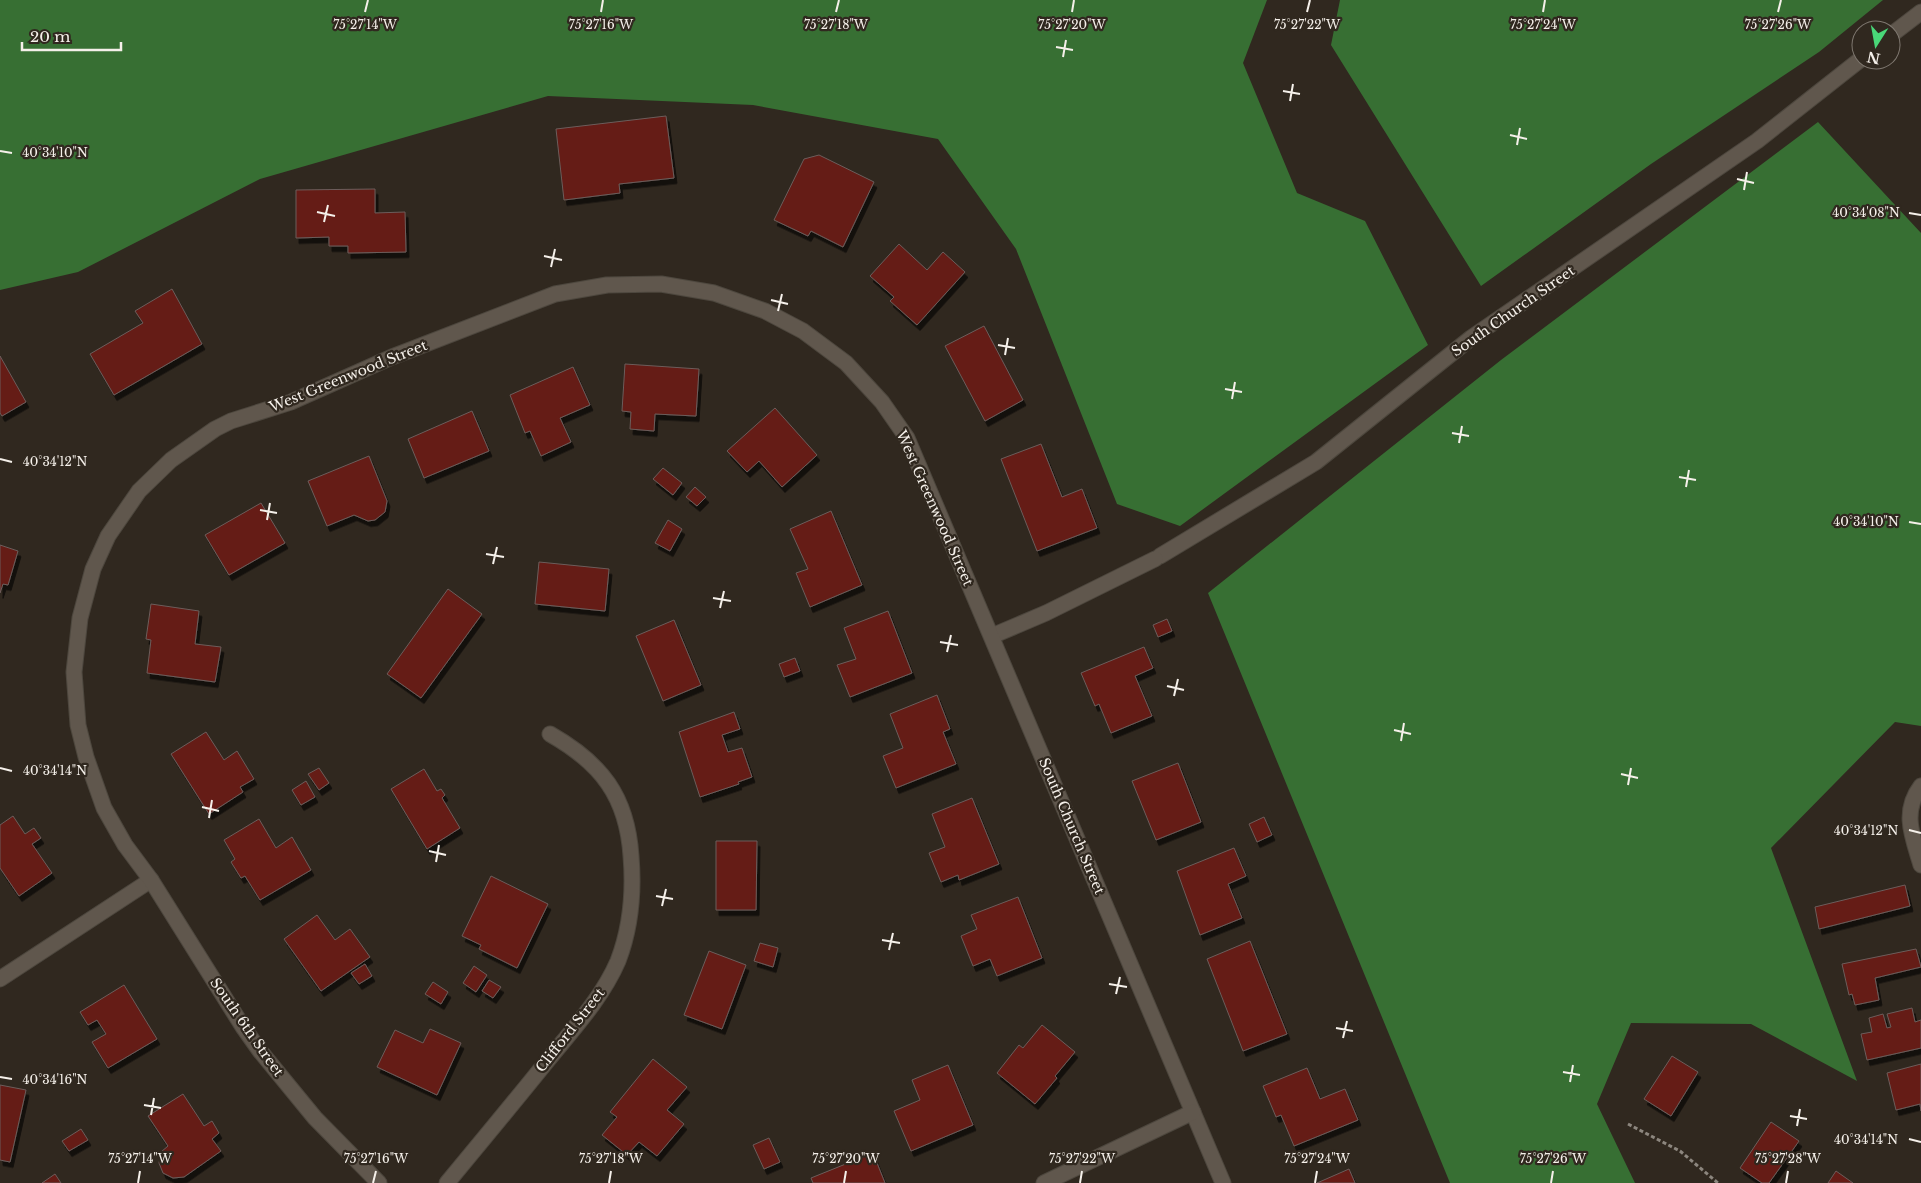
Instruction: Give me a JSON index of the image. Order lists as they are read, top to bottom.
{
  "streets": {
    "street": [
      "South Church Street",
      "West Greenwood Street",
      "South 6th Street",
      "Clifford Street"
    ]
  },
  "crossings": [
    ["South Church Street", "West Greenwood Street"],
    ["West Greenwood Street", "South 6th Street"]
  ],
  "scale_bar": "20 m",
  "north": "bottom",
  "coordinates": [
    "75°27'14\"W",
    "75°27'16\"W",
    "75°27'18\"W",
    "75°27'20\"W",
    "75°27'22\"W",
    "75°27'24\"W",
    "75°27'26\"W",
    "40°34'10\"N",
    "40°34'08\"N",
    "40°34'12\"N",
    "40°34'14\"N",
    "40°34'16\"N",
    "75°27'28\"W"
  ]
}
